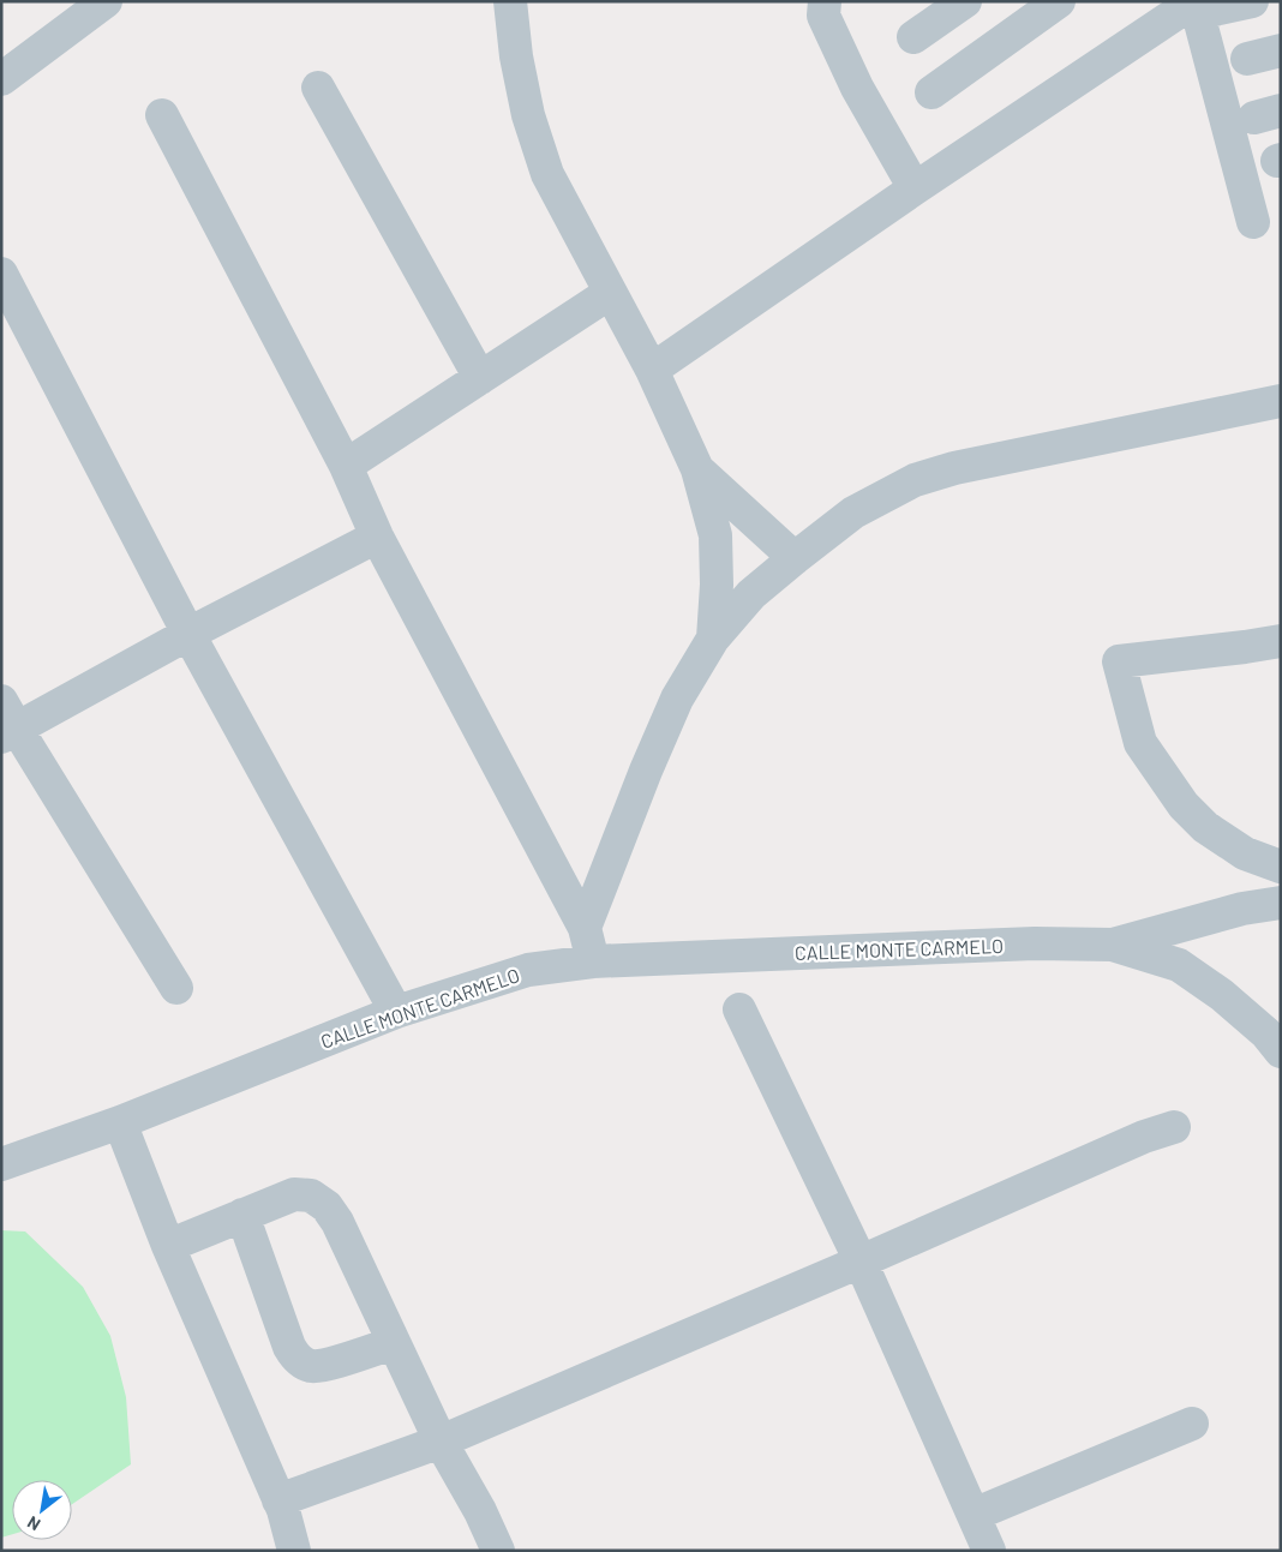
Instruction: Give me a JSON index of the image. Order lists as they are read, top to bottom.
{
  "streets": {
    "street": ["CALLE MONTE CARMELO"]
  },
  "north": "bottom left"
}
